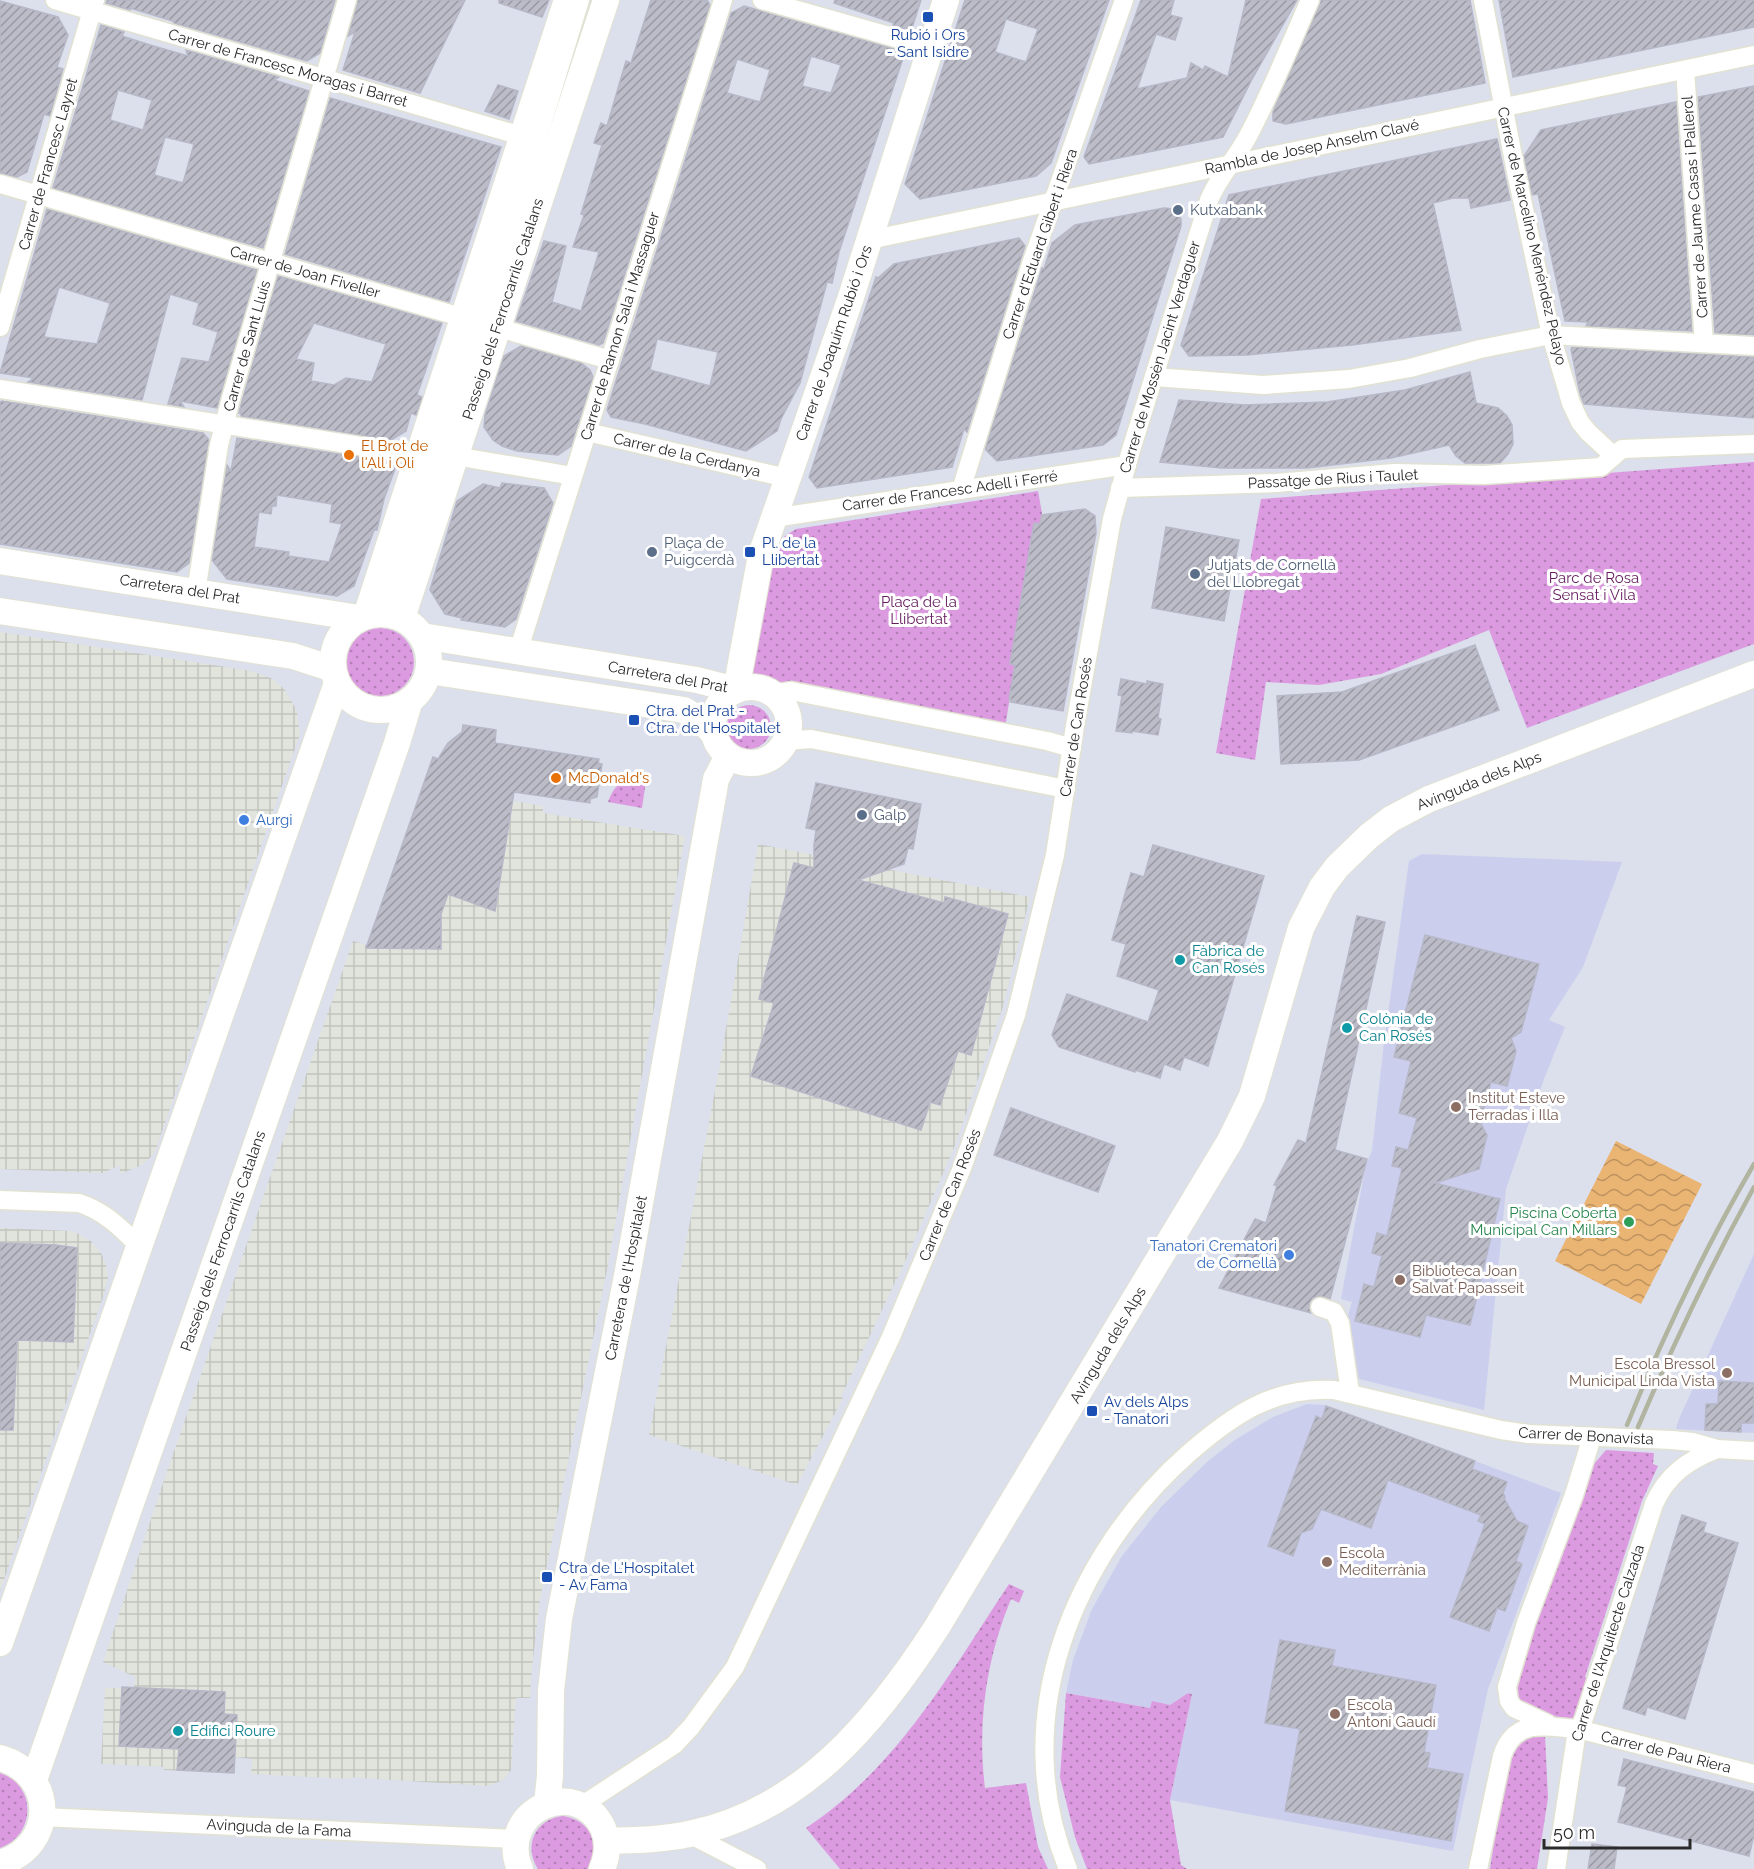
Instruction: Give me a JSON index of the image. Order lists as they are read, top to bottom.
{
  "streets": {
    "street": [
      "Carrer de Francesc Moragas i Barret",
      "Rambla de Josep Anselm Clavé",
      "Carrer de Francesc Layret",
      "Carrer de Jaume Casas i Pallerol",
      "Carrer de Marcelino Menéndez Pelayo",
      "Carrer d'Eduard Gibert i Riera",
      "Carrer de Joan Fiveller",
      "Passeig dels Ferrocarrils Catalans",
      "Carrer de Ramon Sala i Massaguer",
      "Carrer de Joaquim Rubió i Ors",
      "Carrer de Sant Lluís",
      "Carrer de Mossèn Jacint Verdaguer",
      "Carrer de la Cerdanya",
      "Passatge de Rius i Taulet",
      "Carrer de Francesc Adell i Ferré",
      "Carretera del Prat",
      "Carrer de Can Rosés",
      "Avinguda dels Alps",
      "Carretera de l'Hospitalet",
      "Carrer de Bonavista",
      "Carrer de l'Arquitecte Calzada",
      "Carrer de Pau Riera",
      "Avinguda de la Fama"
    ]
  },
  "crossings": [
    ["Carrer de Francesc Moragas i Barret", "Carrer de Francesc Layret"],
    ["Carrer de Francesc Moragas i Barret", "Passeig dels Ferrocarrils Catalans"],
    ["Carrer de Francesc Moragas i Barret", "Carrer de Sant Lluís"],
    ["Rambla de Josep Anselm Clavé", "Carrer de Jaume Casas i Pallerol"],
    ["Rambla de Josep Anselm Clavé", "Carrer de Marcelino Menéndez Pelayo"],
    ["Rambla de Josep Anselm Clavé", "Carrer d'Eduard Gibert i Riera"],
    ["Rambla de Josep Anselm Clavé", "Carrer de Joaquim Rubió i Ors"],
    ["Rambla de Josep Anselm Clavé", "Carrer de Mossèn Jacint Verdaguer"],
    ["Carrer de Francesc Layret", "Carrer de Joan Fiveller"],
    ["Carrer de Marcelino Menéndez Pelayo", "Passatge de Rius i Taulet"],
    ["Carrer d'Eduard Gibert i Riera", "Carrer de Francesc Adell i Ferré"],
    ["Carrer de Joan Fiveller", "Passeig dels Ferrocarrils Catalans"],
    ["Carrer de Joan Fiveller", "Carrer de Ramon Sala i Massaguer"],
    ["Carrer de Joan Fiveller", "Carrer de Sant Lluís"],
    ["Passeig dels Ferrocarrils Catalans", "Carretera del Prat"],
    ["Carrer de Ramon Sala i Massaguer", "Carrer de la Cerdanya"],
    ["Carrer de Ramon Sala i Massaguer", "Carretera del Prat"],
    ["Carrer de Joaquim Rubió i Ors", "Carrer de la Cerdanya"],
    ["Carrer de Joaquim Rubió i Ors", "Carrer de Francesc Adell i Ferré"],
    ["Carrer de Joaquim Rubió i Ors", "Carretera del Prat"],
    ["Carrer de Joaquim Rubió i Ors", "Carretera de l'Hospitalet"],
    ["Carrer de Sant Lluís", "Carretera del Prat"],
    ["Carrer de Mossèn Jacint Verdaguer", "Passatge de Rius i Taulet"],
    ["Carrer de Mossèn Jacint Verdaguer", "Carrer de Francesc Adell i Ferré"],
    ["Carrer de Mossèn Jacint Verdaguer", "Carrer de Can Rosés"],
    ["Passatge de Rius i Taulet", "Carrer de Can Rosés"],
    ["Carretera del Prat", "Carretera de l'Hospitalet"],
    ["Carrer de Bonavista", "Carrer de l'Arquitecte Calzada"],
    ["Carrer de l'Arquitecte Calzada", "Carrer de Pau Riera"]
  ],
  "parks": ["Parc de Rosa Sensat i Vila", "Plaça de la Llibertat"],
  "places": {
    "transit": [
      "Rubió i Ors - Sant Isidre",
      "Pl. de la Llibertat",
      "Ctra. del Prat - Ctra. de l'Hospitalet",
      "Av dels Alps - Tanatori",
      "Ctra de L'Hospitalet - Av Fama"
    ],
    "other": [
      "Kutxabank",
      "El Brot de l'All i Oli",
      "Plaça de Puigcerdà",
      "Jutjats de Cornellà del Llobregat",
      "McDonald's",
      "Galp",
      "Aurgi",
      "Fàbrica de Can Rosés",
      "Colònia de Can Rosés",
      "Institut Esteve Terradas i Illa",
      "Piscina Coberta Municipal Can Millars",
      "Tanatori Crematori de Cornellà",
      "Biblioteca Joan Salvat Papasseit",
      "Escola Bressol Municipal Linda Vista",
      "Escola Mediterrània",
      "Escola Antoni Gaudí",
      "Edifici Roure"
    ]
  },
  "scale_bar": "50 m"
}
